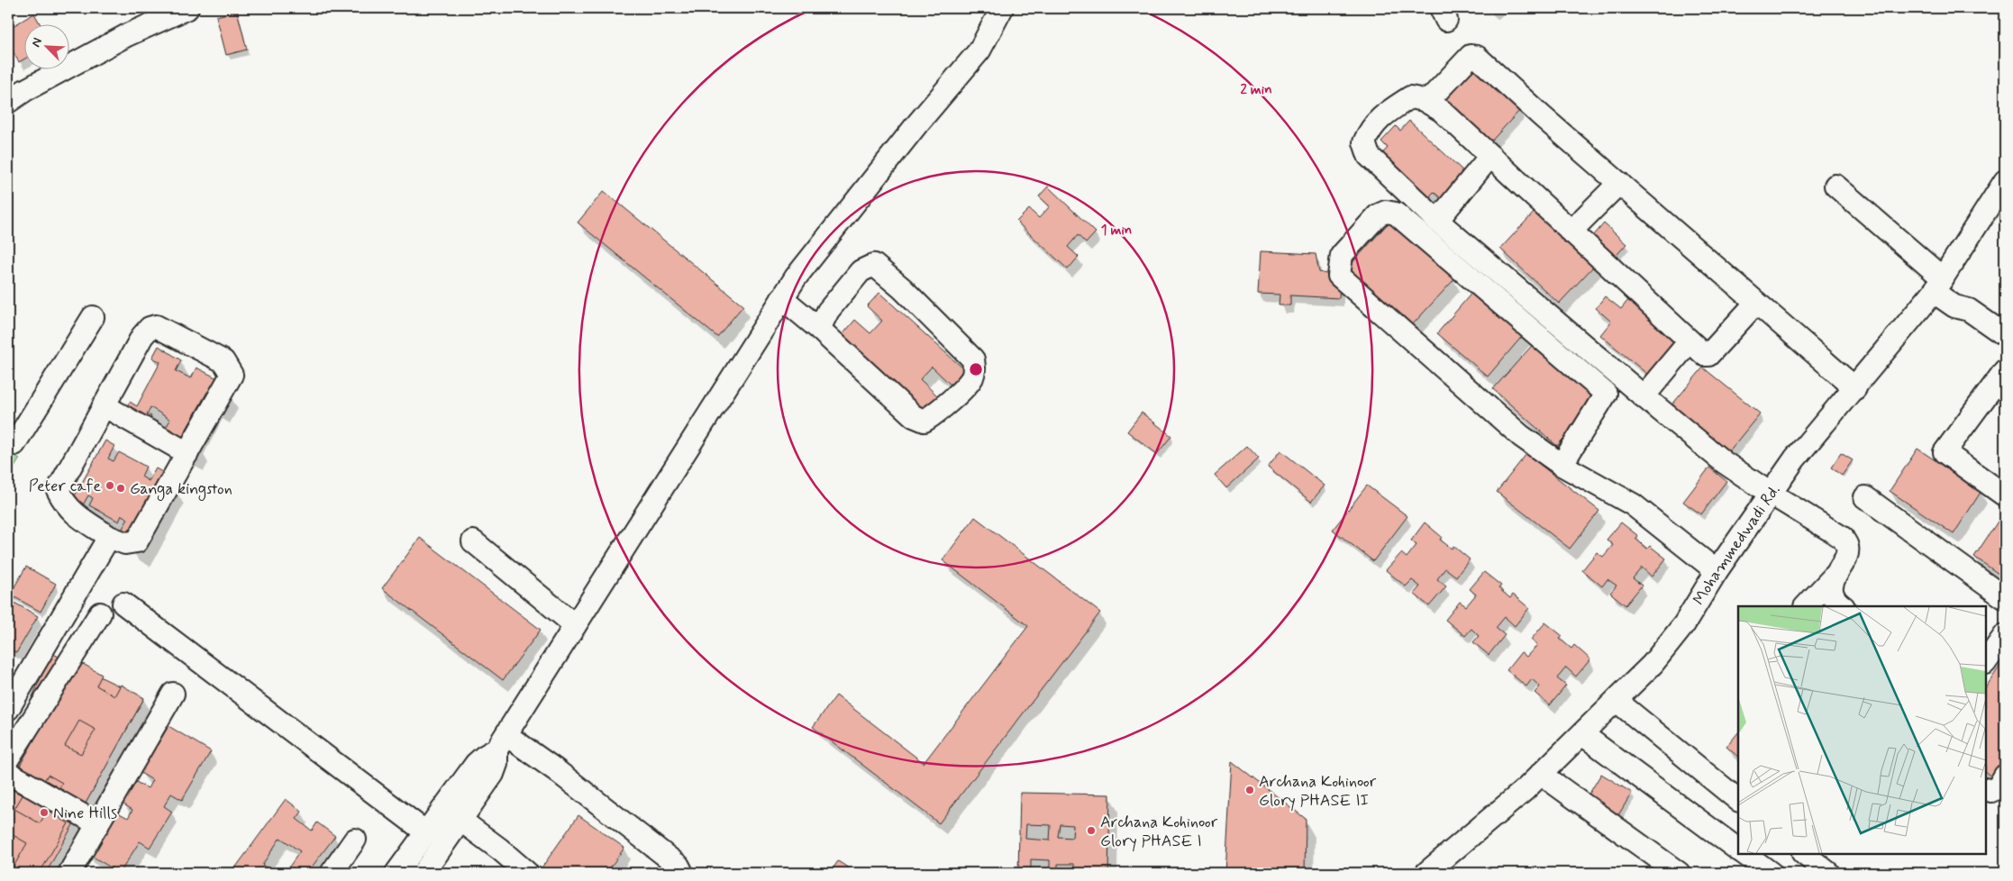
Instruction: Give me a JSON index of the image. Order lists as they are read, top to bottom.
{
  "streets": {
    "street": ["Mohammedwadi Rd."]
  },
  "places": [
    "Peter cafe",
    "Ganga kingston",
    "Archana Kohinoor Glory PHASE II",
    "Nine Hills",
    "Archana Kohinoor Glory PHASE I"
  ],
  "north": "top left",
  "rings": ["2 min", "1 min"]
}
